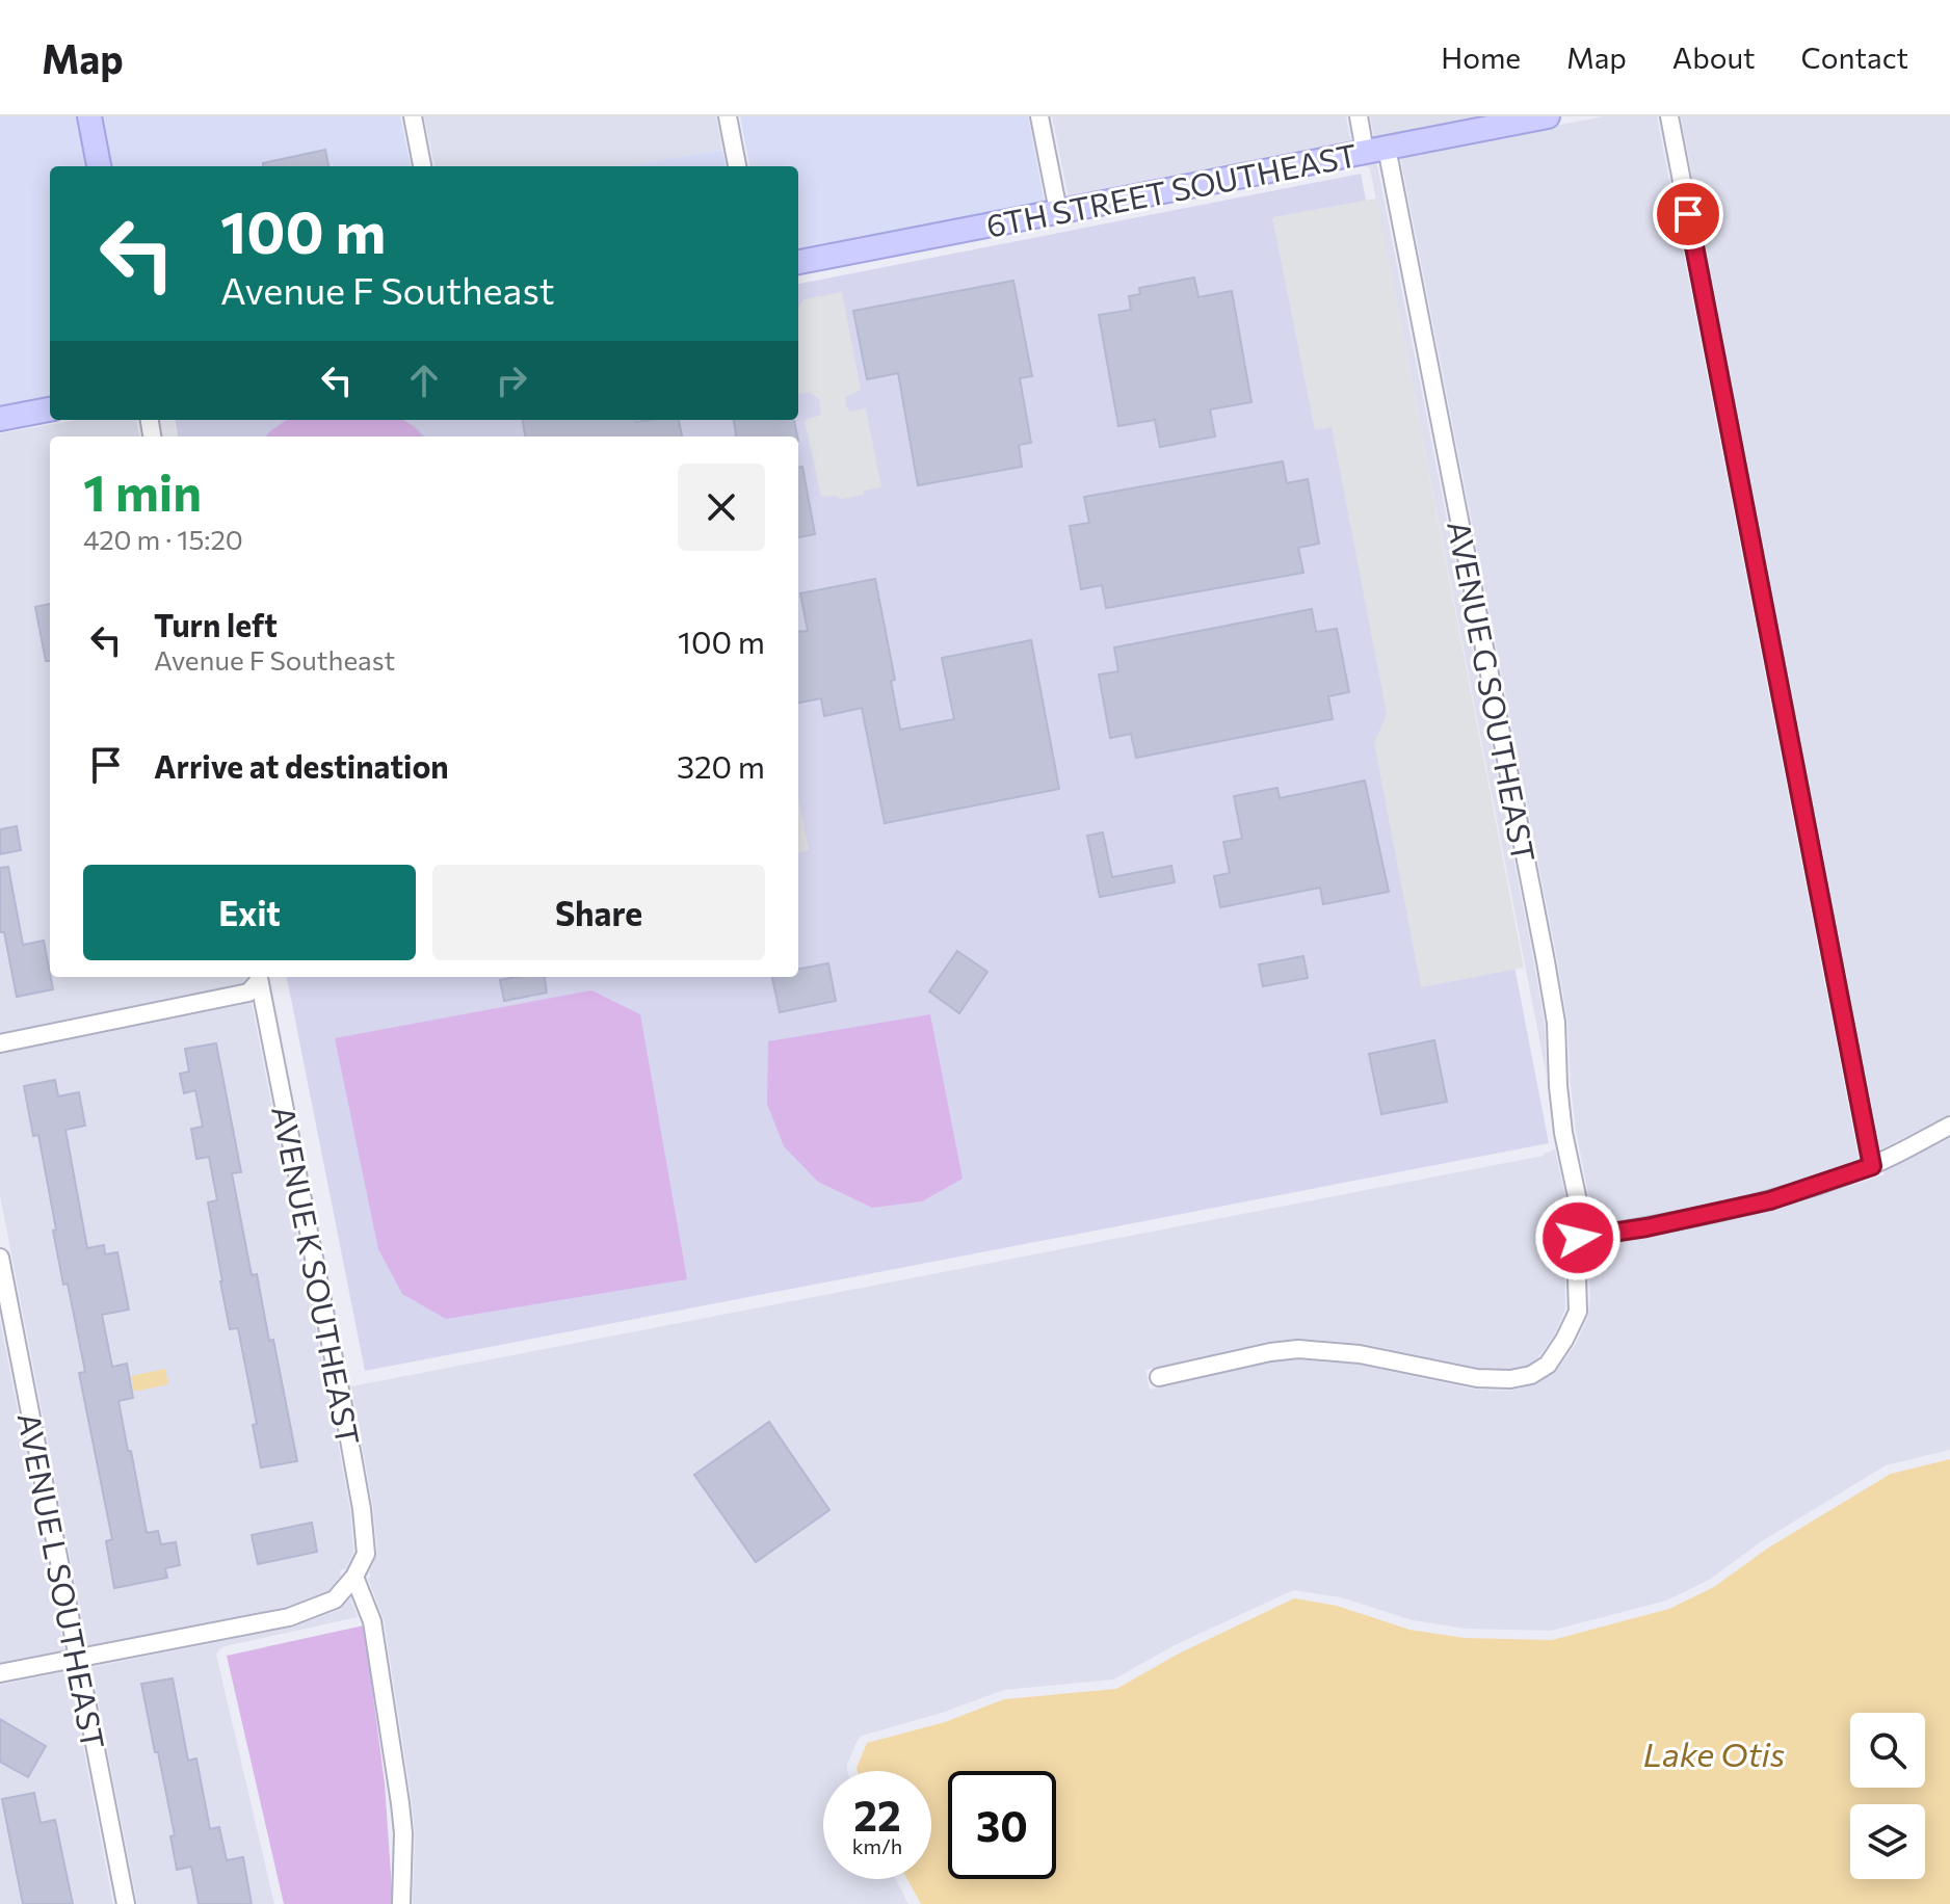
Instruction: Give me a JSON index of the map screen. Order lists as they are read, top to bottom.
{
  "streets": {
    "street": [
      "6TH STREET SOUTHEAST",
      "AVENUE G SOUTHEAST",
      "AVENUE K SOUTHEAST",
      "AVENUE L SOUTHEAST"
    ]
  },
  "crossings": [
    ["6TH STREET SOUTHEAST", "AVENUE G SOUTHEAST"]
  ],
  "water": ["Lake Otis"],
  "page": {
    "header": "Map",
    "nav": [
      "Home",
      "Map",
      "About",
      "Contact"
    ],
    "turn": ["100 m", "Avenue F Southeast"],
    "heading": ["1 min", "420 m · 15:20"],
    "list": [
      {
        "name": "Turn left",
        "note": "Avenue F Southeast",
        "value": "100 m"
      },
      {
        "name": "Arrive at destination",
        "value": "320 m"
      }
    ],
    "buttons": ["Exit", "Share"],
    "speed": "22 km/h",
    "limit": "30"
  }
}
